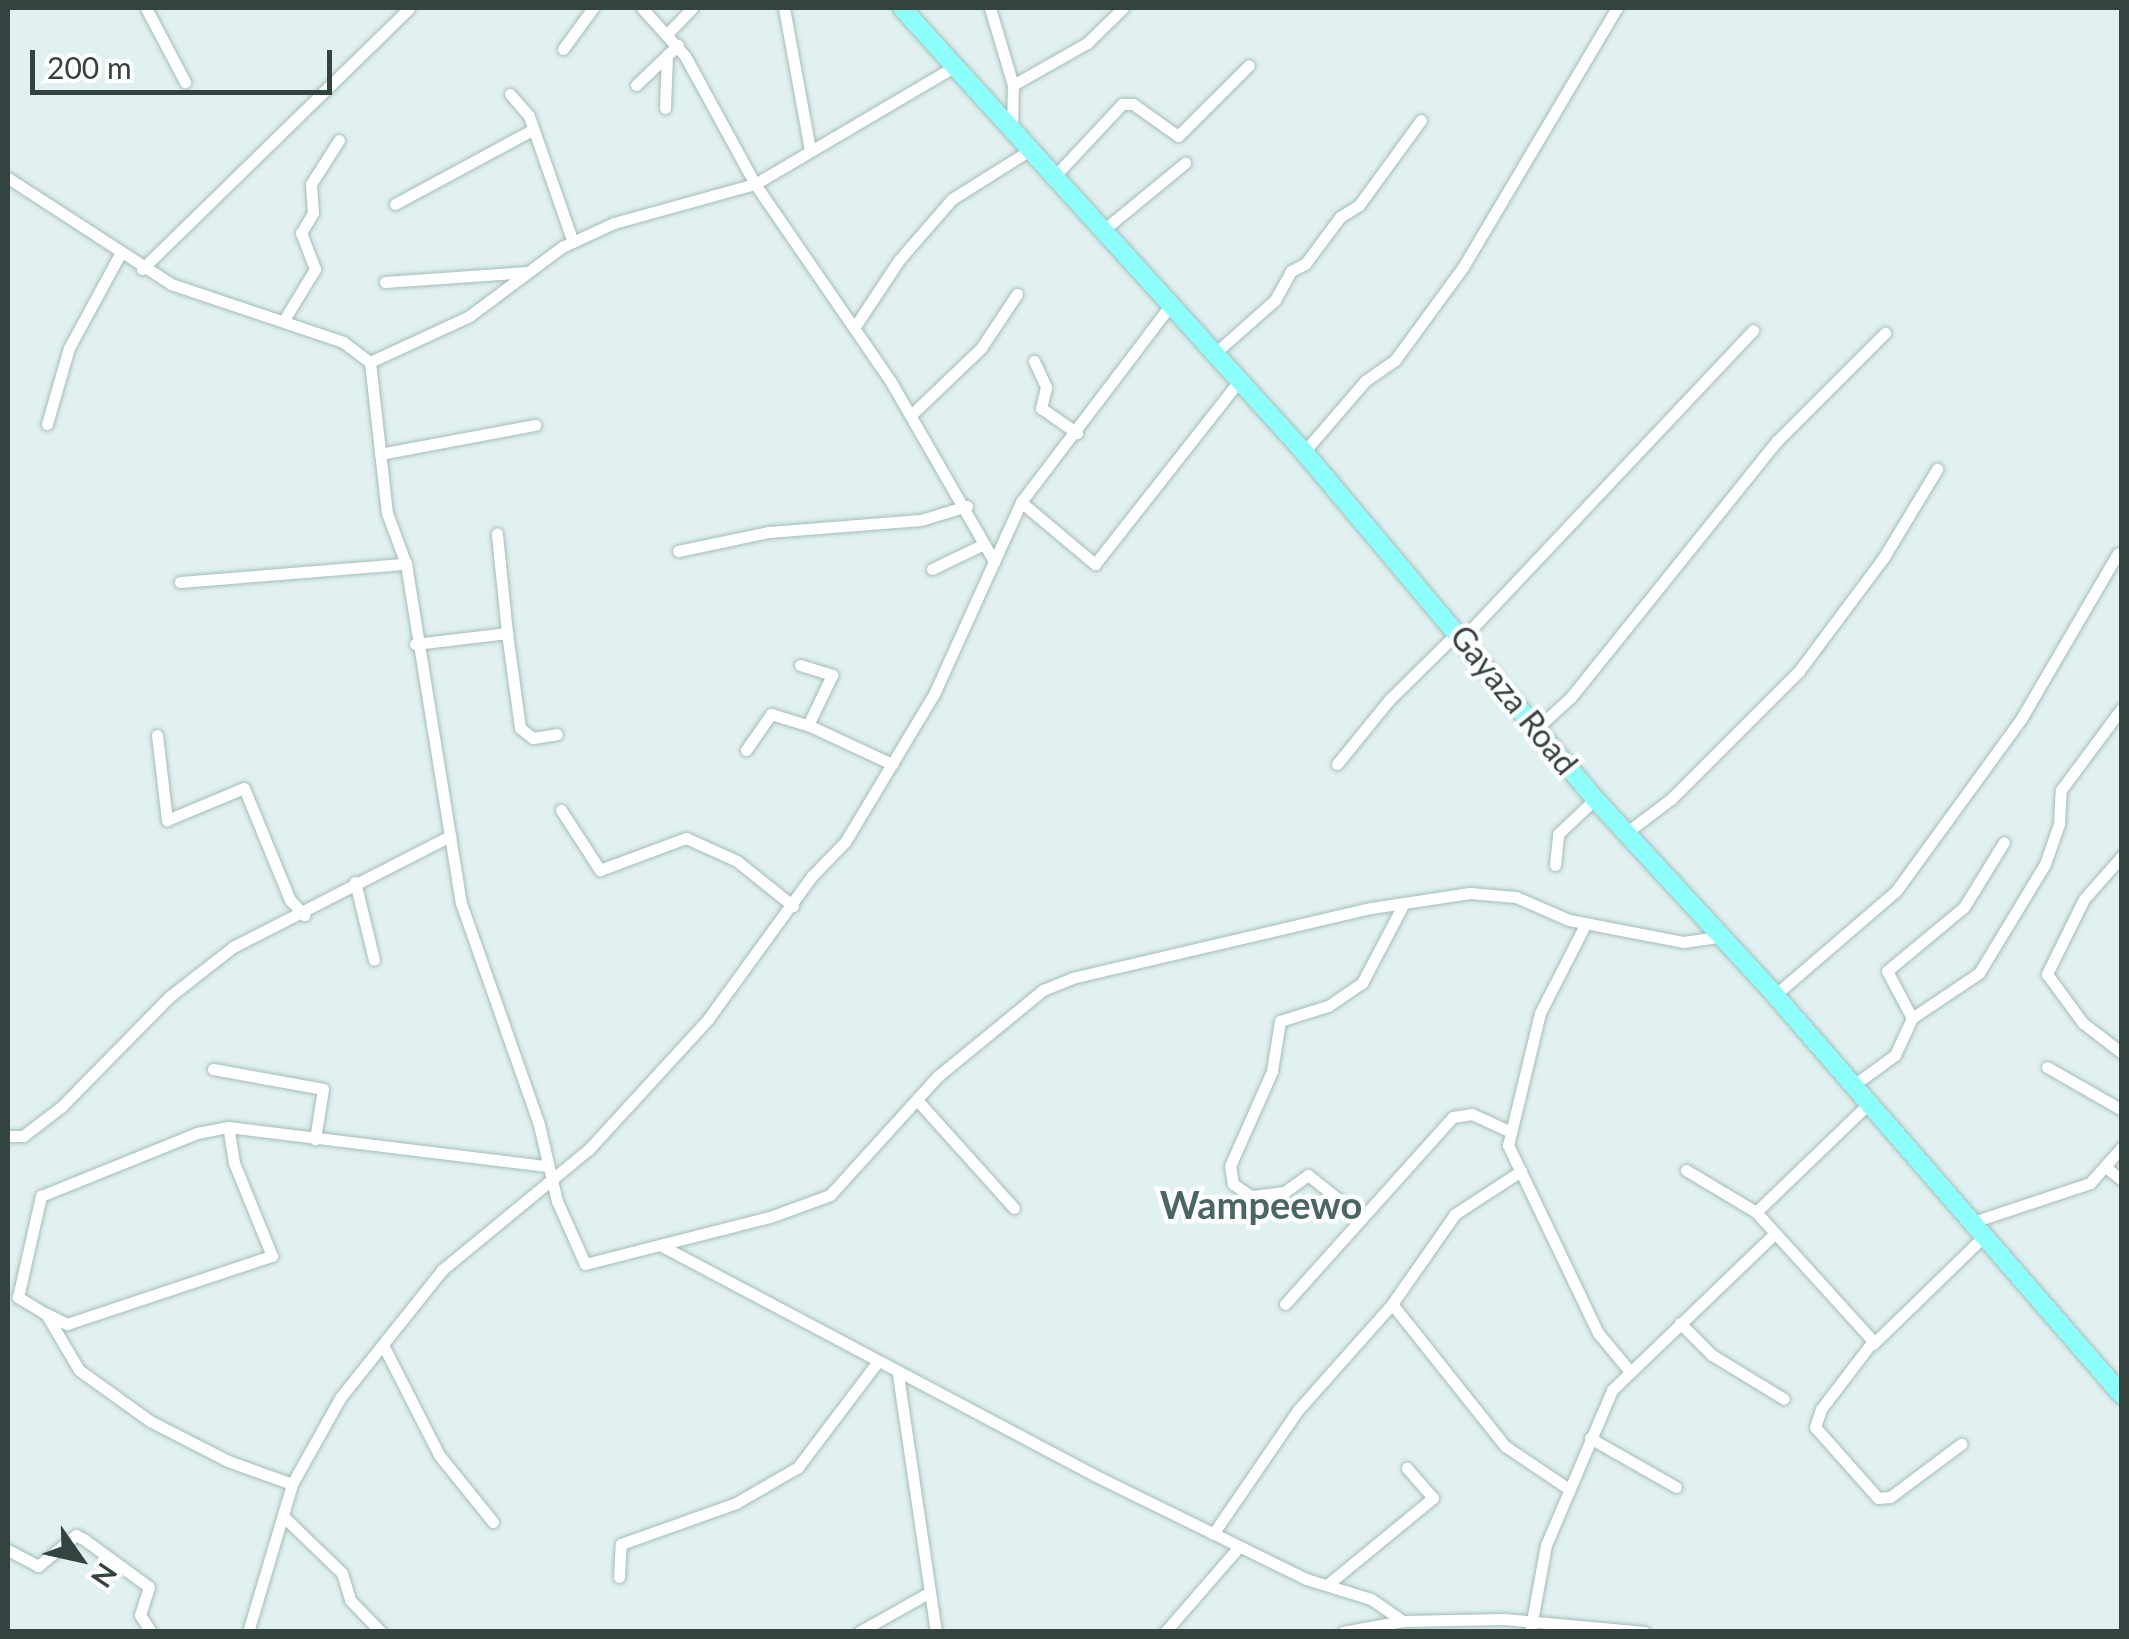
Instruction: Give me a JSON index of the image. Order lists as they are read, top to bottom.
{
  "streets": {
    "main road": ["Gayaza Road"]
  },
  "districts": ["Wampeewo"],
  "scale_bar": "200 m",
  "north": "bottom right"
}
